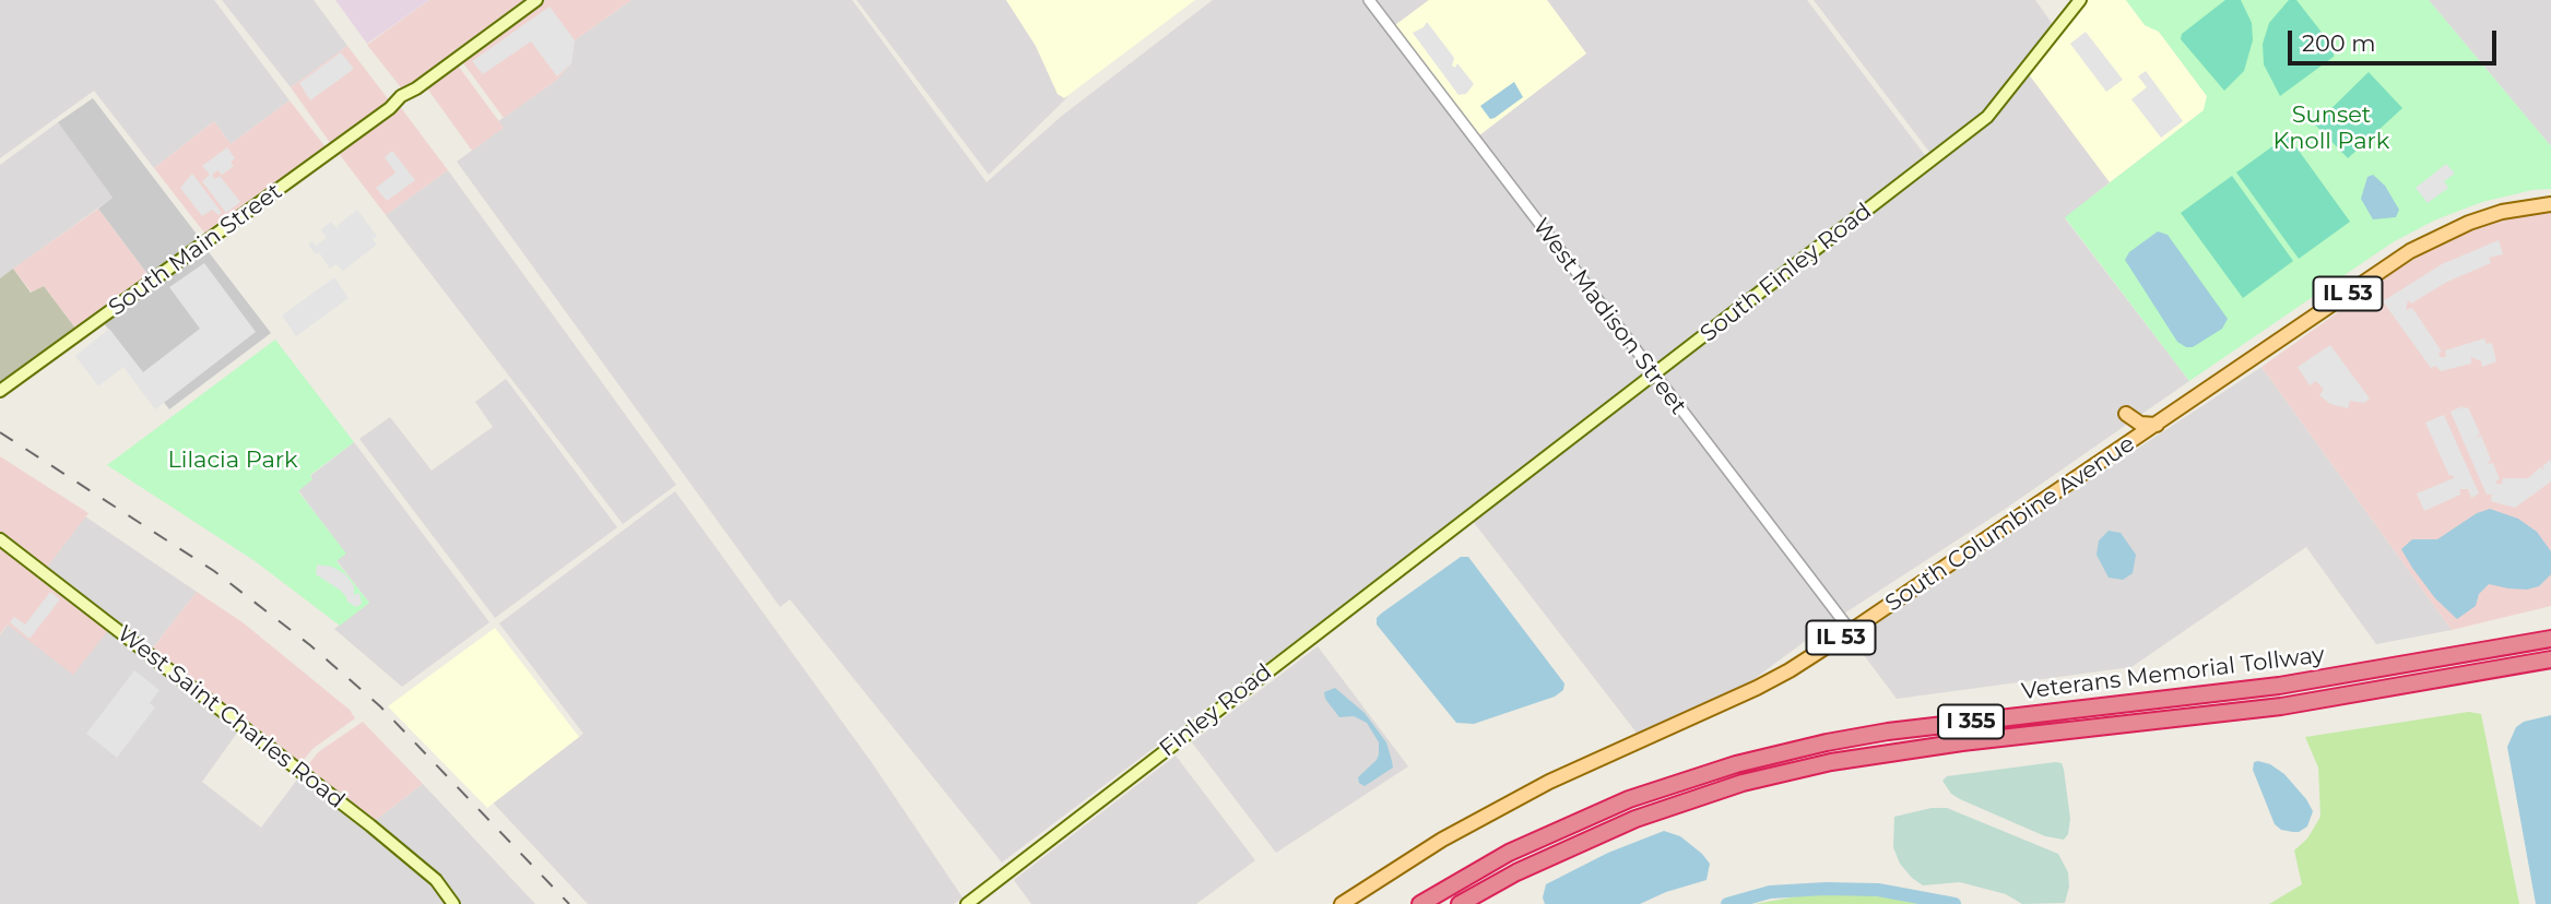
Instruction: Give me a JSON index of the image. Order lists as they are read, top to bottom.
{
  "streets": {
    "highway": ["Veterans Memorial Tollway", "I 355"],
    "main road": [
      "South Main Street",
      "South Finley Road",
      "IL 53",
      "South Columbine Avenue",
      "Finley Road",
      "West Saint Charles Road"
    ],
    "street": ["West Madison Street"]
  },
  "crossings": [
    ["South Finley Road", "West Madison Street"],
    ["South Finley Road", "Finley Road"],
    ["West Madison Street", "South Columbine Avenue"]
  ],
  "parks": ["Sunset Knoll Park", "Lilacia Park"],
  "scale_bar": "200 m"
}
